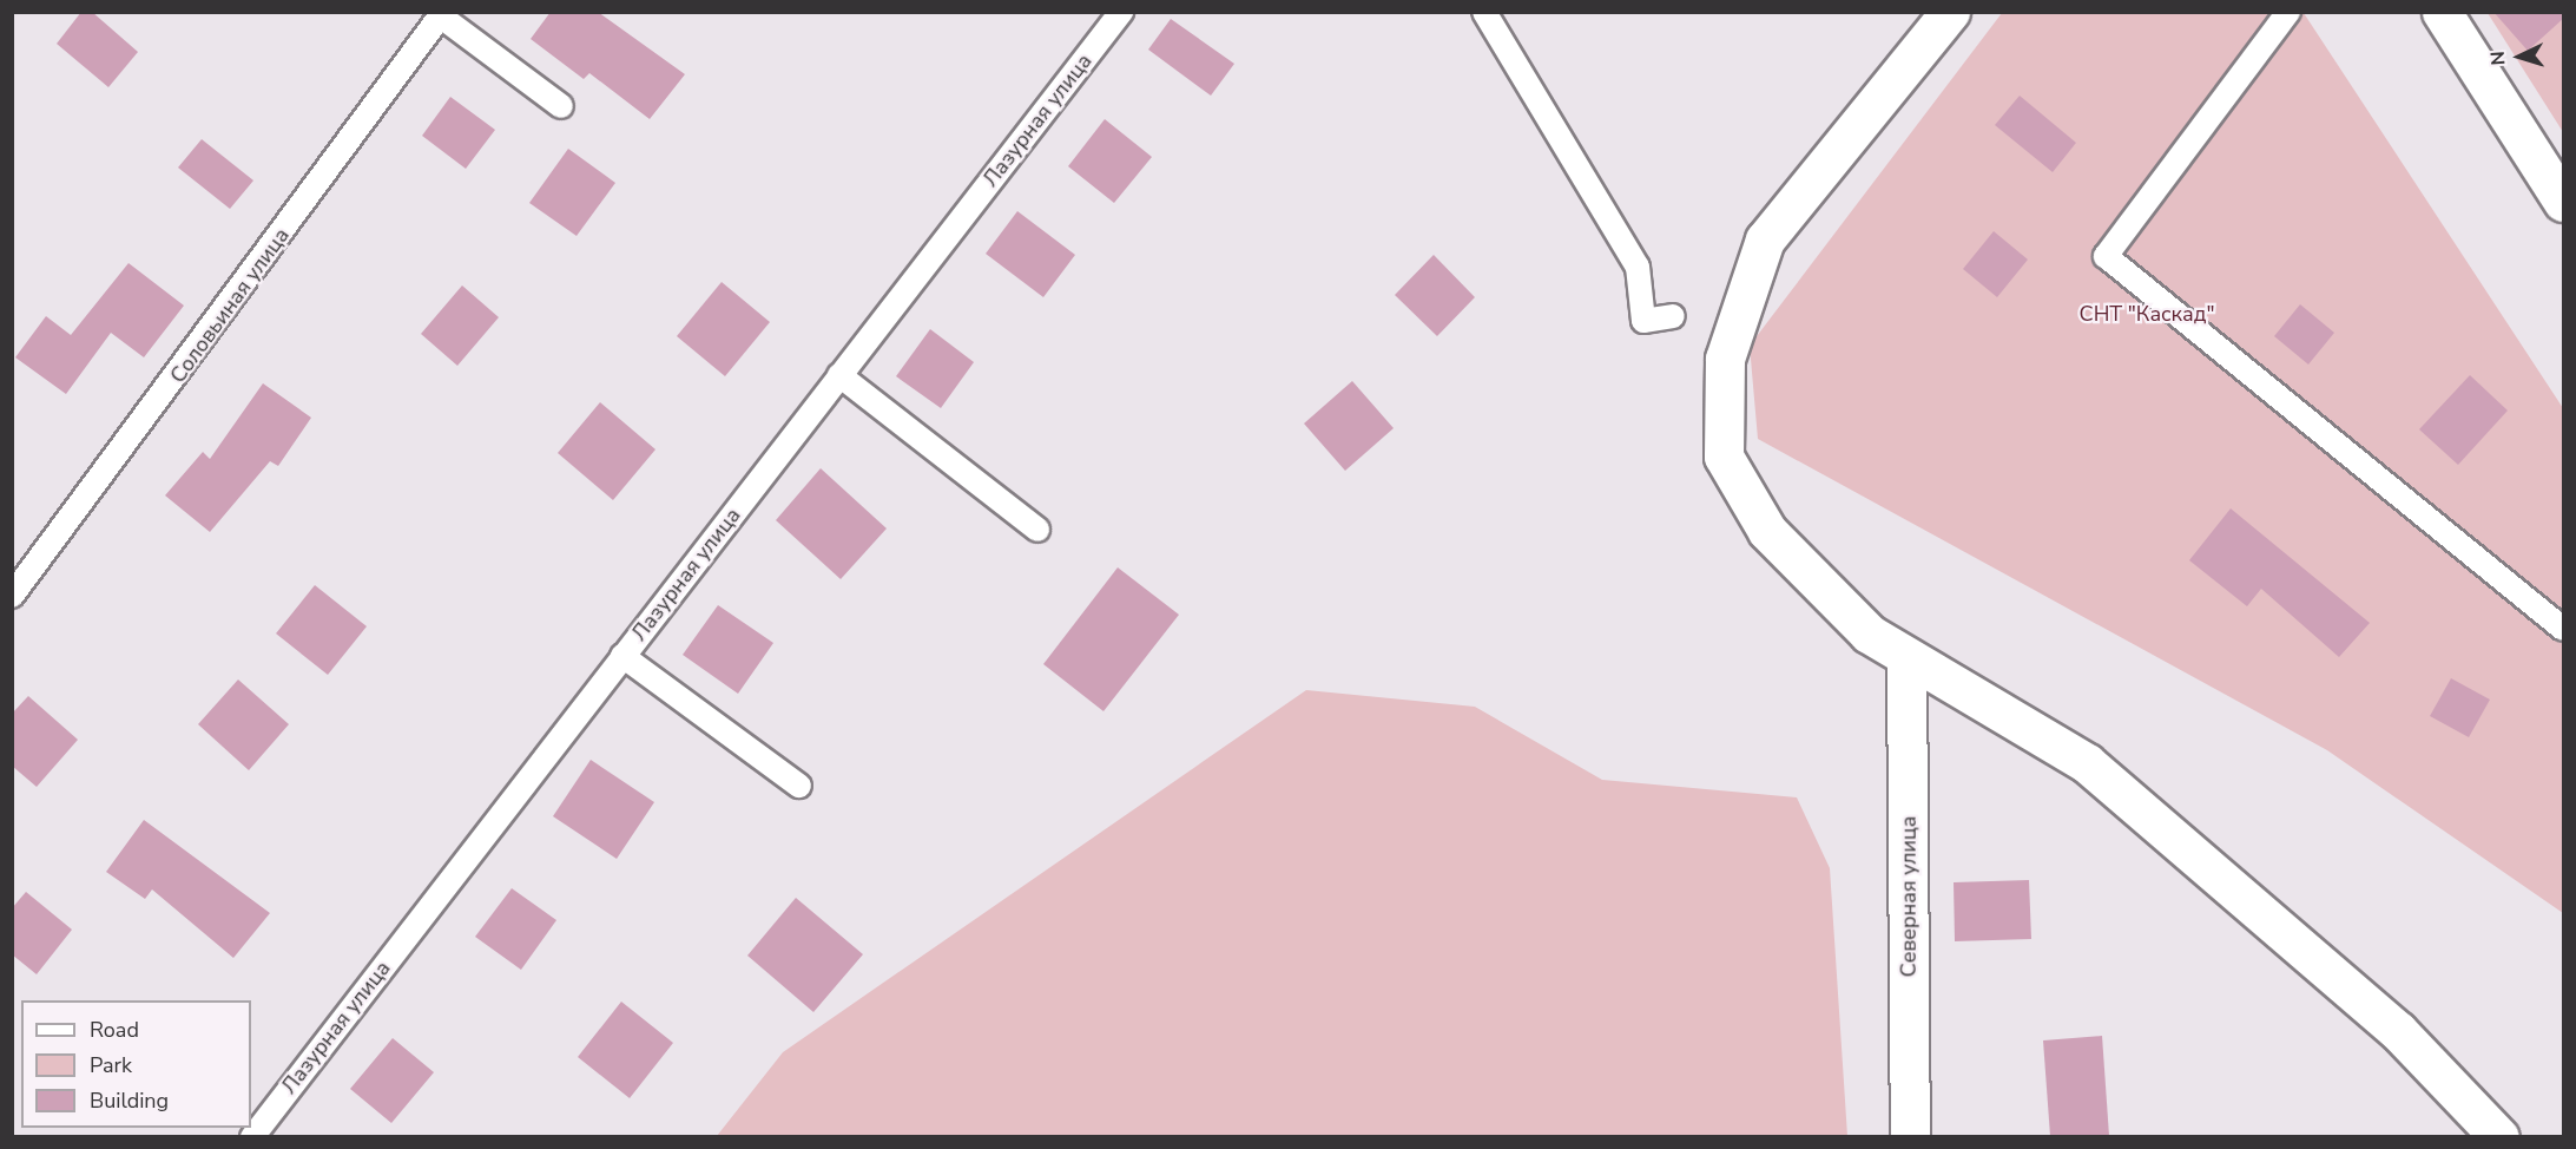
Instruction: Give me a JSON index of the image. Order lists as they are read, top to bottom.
{
  "streets": {
    "street": ["Северная улица"],
    "lane": ["Лазурная улица", "Соловьиная улица"]
  },
  "parks": ["СНТ \"Каскад\""],
  "legend": ["Road", "Park", "Building"],
  "north": "left"
}
